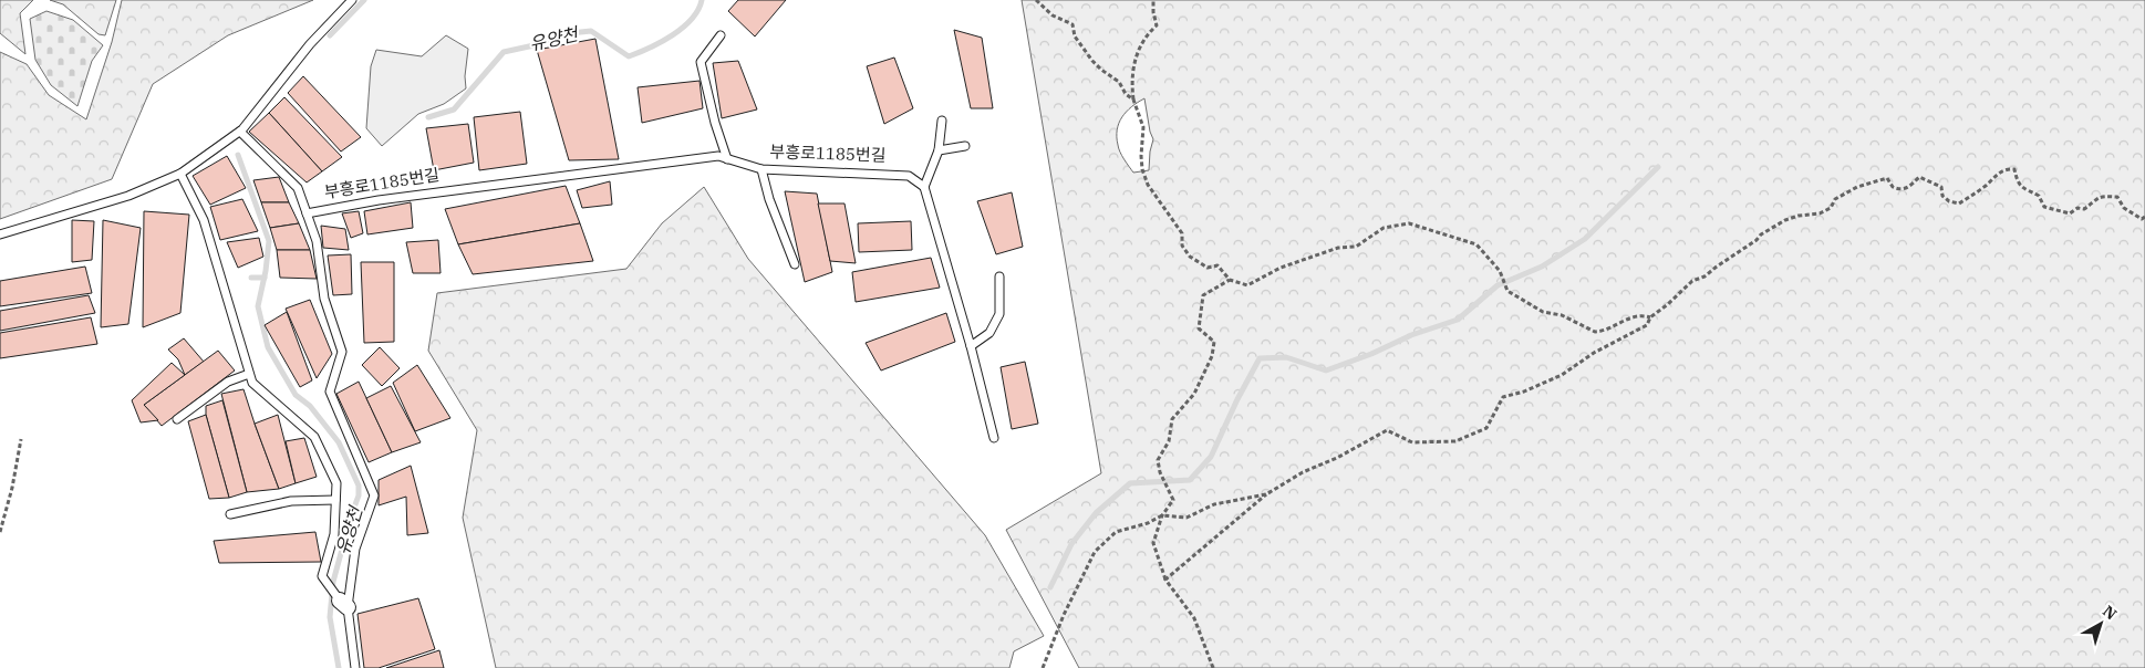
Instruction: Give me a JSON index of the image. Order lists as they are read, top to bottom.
{
  "streets": {
    "lane": ["부흥로1185번길"]
  },
  "water": ["유양천"],
  "north": "top right"
}
